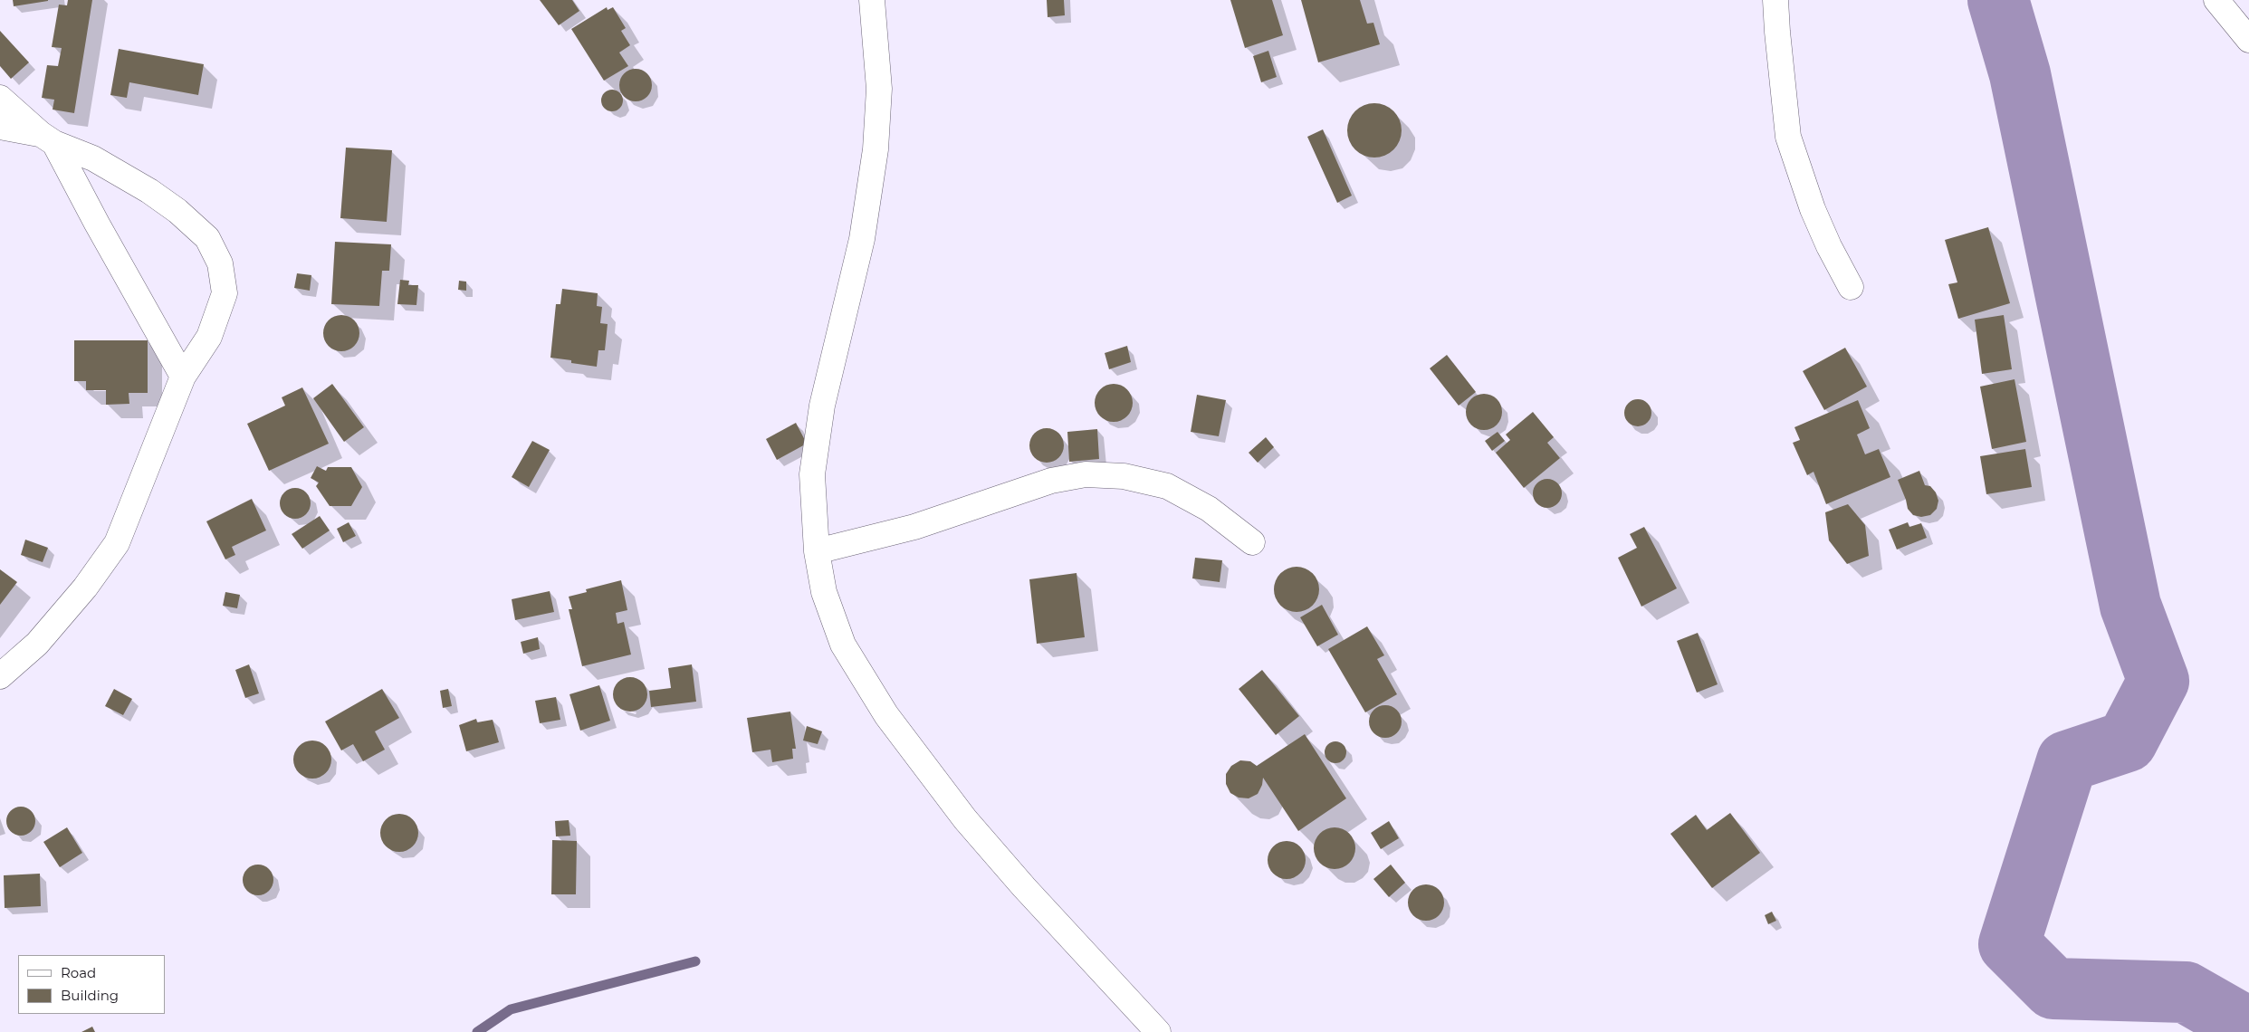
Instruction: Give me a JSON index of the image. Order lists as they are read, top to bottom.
{
  "legend": ["Road", "Building"]
}
